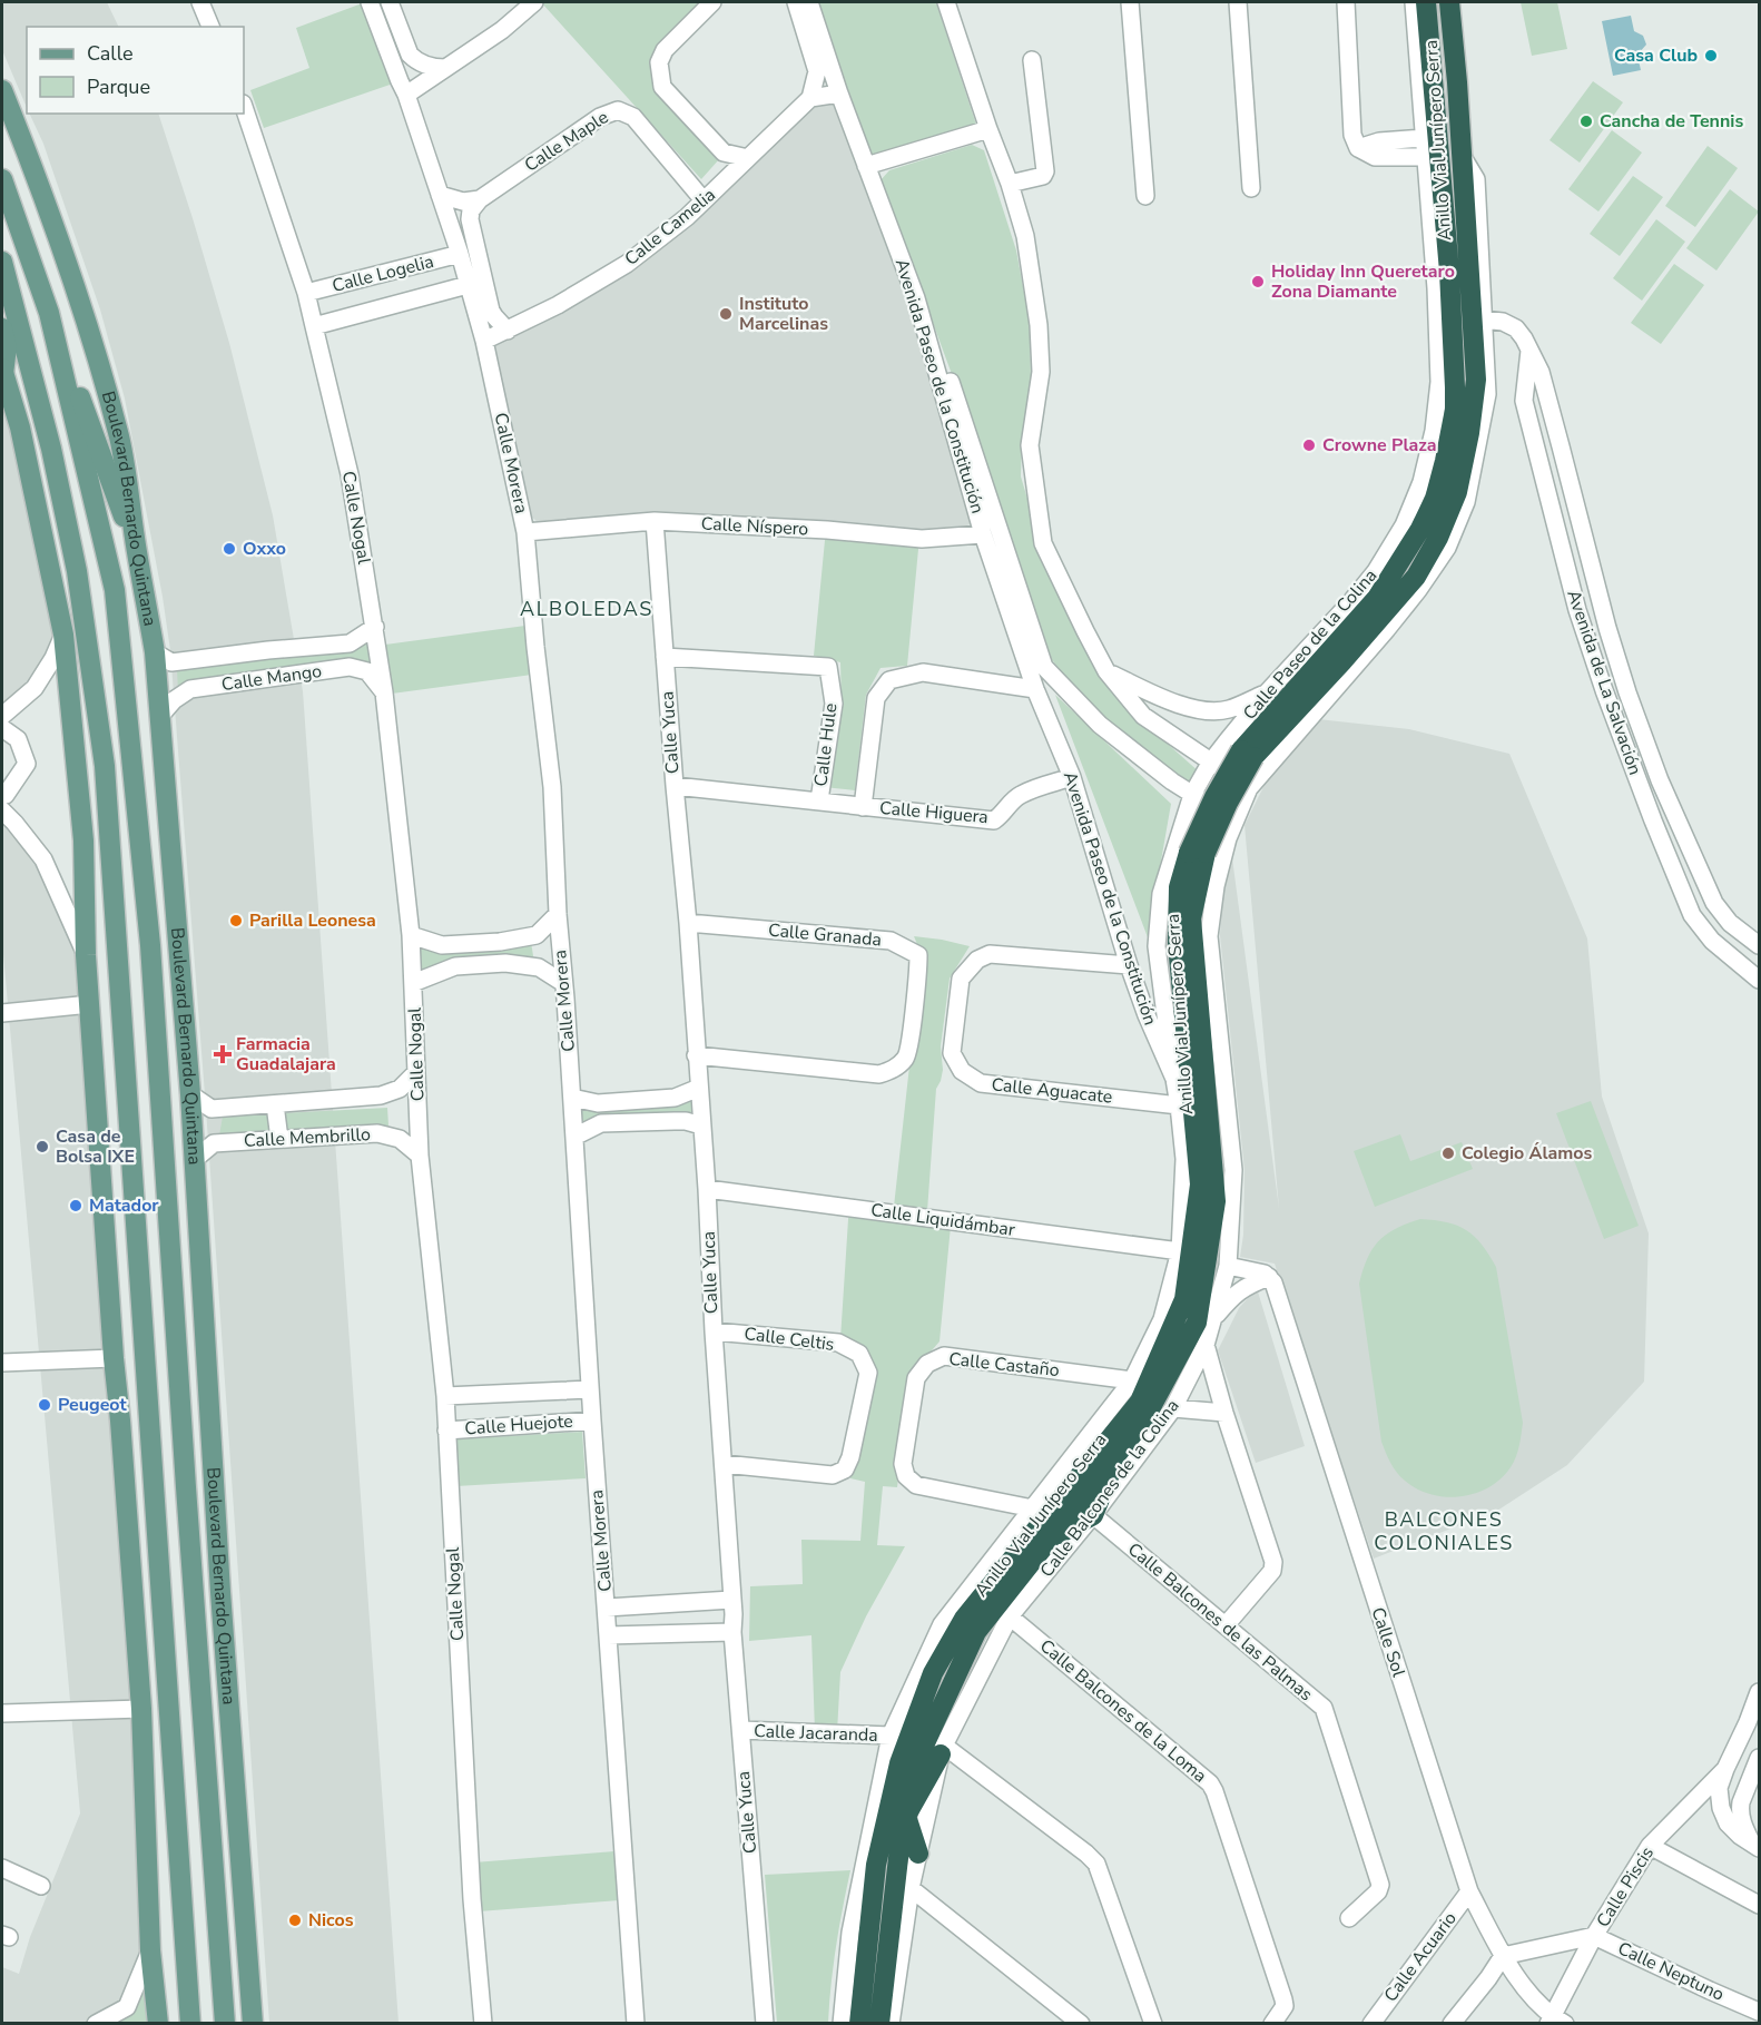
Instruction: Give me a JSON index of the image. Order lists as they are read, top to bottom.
{
  "streets": {
    "highway": ["Anillo Vial Junípero Serra"],
    "main road": ["Boulevard Bernardo Quintana"],
    "street": [
      "Calle Maple",
      "Calle Camelia",
      "Calle Logelia",
      "Avenida Paseo de la Constitución",
      "Calle Morera",
      "Calle Nogal",
      "Calle Níspero",
      "Calle Paseo de la Colina",
      "Calle Mango",
      "Avenida de La Salvación",
      "Calle Yuca",
      "Calle Hule",
      "Calle Higuera",
      "Calle Granada",
      "Calle Aguacate",
      "Calle Membrillo",
      "Calle Liquidámbar",
      "Calle Celtis",
      "Calle Castaño",
      "Calle Huejote",
      "Calle Balcones de la Colina",
      "Calle Balcones de las Palmas",
      "Calle Sol",
      "Calle Balcones de la Loma",
      "Calle Jacaranda",
      "Calle Piscis",
      "Calle Acuario",
      "Calle Neptuno"
    ]
  },
  "crossings": [
    ["Calle Maple", "Calle Camelia"],
    ["Calle Camelia", "Calle Morera"],
    ["Calle Logelia", "Calle Morera"],
    ["Calle Logelia", "Calle Nogal"],
    ["Avenida Paseo de la Constitución", "Calle Níspero"],
    ["Avenida Paseo de la Constitución", "Calle Paseo de la Colina"],
    ["Avenida Paseo de la Constitución", "Calle Higuera"],
    ["Avenida Paseo de la Constitución", "Calle Aguacate"],
    ["Avenida Paseo de la Constitución", "Calle Liquidámbar"],
    ["Avenida Paseo de la Constitución", "Calle Castaño"],
    ["Avenida Paseo de la Constitución", "Calle Jacaranda"],
    ["Calle Morera", "Calle Níspero"],
    ["Calle Morera", "Calle Huejote"],
    ["Boulevard Bernardo Quintana", "Calle Mango"],
    ["Boulevard Bernardo Quintana", "Calle Membrillo"],
    ["Calle Nogal", "Calle Mango"],
    ["Calle Nogal", "Calle Membrillo"],
    ["Calle Nogal", "Calle Huejote"],
    ["Calle Níspero", "Calle Yuca"],
    ["Avenida de La Salvación", "Calle Balcones de la Colina"],
    ["Calle Yuca", "Calle Hule"],
    ["Calle Yuca", "Calle Granada"],
    ["Calle Yuca", "Calle Liquidámbar"],
    ["Calle Yuca", "Calle Celtis"],
    ["Calle Yuca", "Calle Jacaranda"],
    ["Calle Balcones de la Colina", "Calle Balcones de las Palmas"],
    ["Calle Balcones de la Colina", "Calle Balcones de la Loma"],
    ["Calle Sol", "Calle Piscis"],
    ["Calle Sol", "Calle Acuario"],
    ["Calle Sol", "Calle Neptuno"],
    ["Calle Piscis", "Calle Neptuno"]
  ],
  "districts": ["ALBOLEDAS", "BALCONES COLONIALES"],
  "places": {
    "other": [
      "Casa Club",
      "Cancha de Tennis",
      "Holiday Inn Queretaro Zona Diamante",
      "Instituto Marcelinas",
      "Crowne Plaza",
      "Oxxo",
      "Parilla Leonesa",
      "Casa de Bolsa IXE",
      "Colegio Álamos",
      "Matador",
      "Peugeot",
      "Nicos"
    ],
    "health": ["Farmacia Guadalajara"]
  },
  "legend": ["Calle", "Parque"]
}
